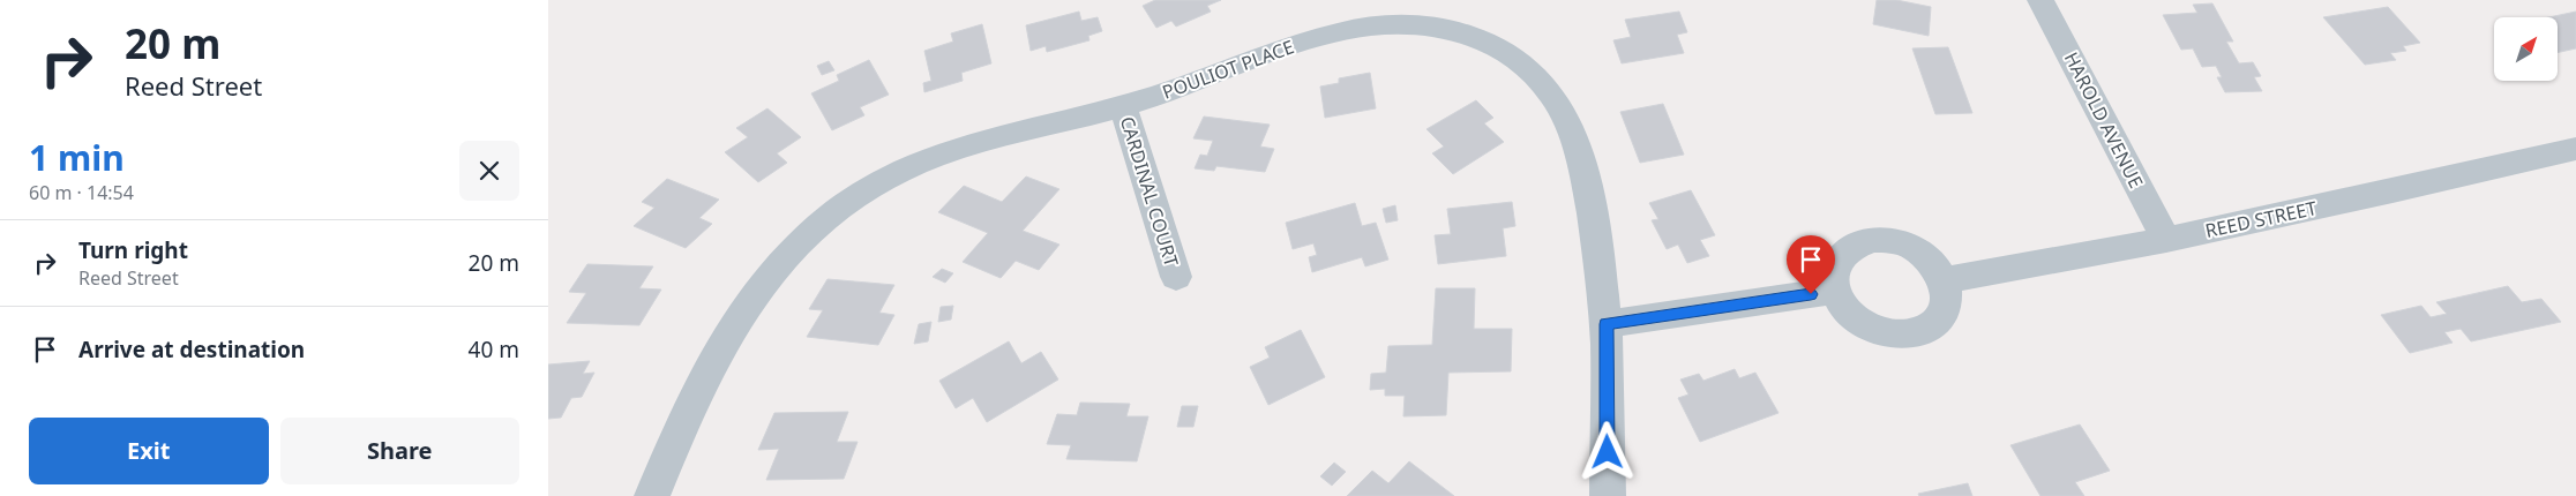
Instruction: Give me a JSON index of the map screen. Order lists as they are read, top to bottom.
{
  "streets": {
    "street": [
      "POULIOT PLACE",
      "HAROLD AVENUE",
      "CARDINAL COURT",
      "REED STREET"
    ]
  },
  "crossings": [
    ["POULIOT PLACE", "CARDINAL COURT"],
    ["HAROLD AVENUE", "REED STREET"]
  ],
  "north": "top right",
  "page": {
    "turn": ["20 m", "Reed Street"],
    "heading": ["1 min", "60 m · 14:54"],
    "list": [
      {
        "name": "Turn right",
        "note": "Reed Street",
        "value": "20 m"
      },
      {
        "name": "Arrive at destination",
        "value": "40 m"
      }
    ],
    "buttons": ["Exit", "Share"]
  }
}
